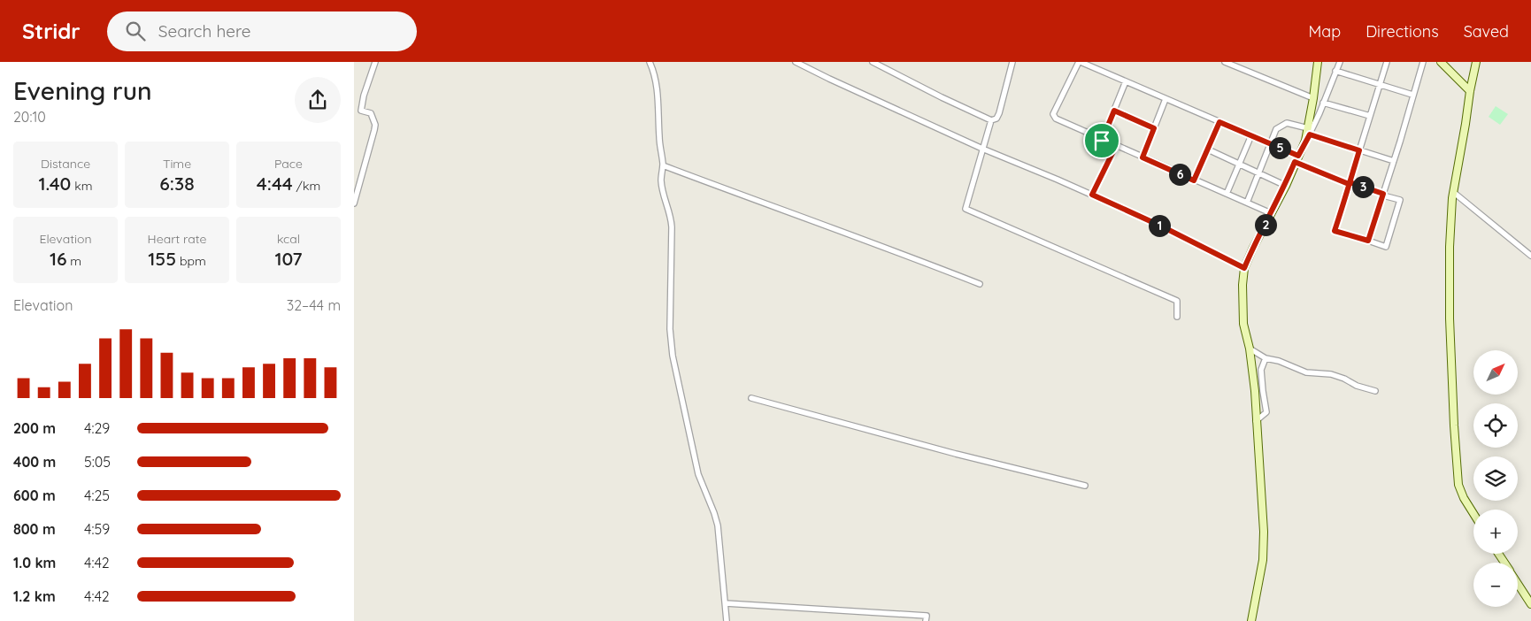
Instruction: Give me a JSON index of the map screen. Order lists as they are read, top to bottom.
{
  "north": "top right",
  "page": {
    "header": "Stridr",
    "search": "Search here",
    "nav": ["Map", "Directions", "Saved"],
    "heading": ["Evening run", "20:10"],
    "stats": [
      ["Distance", "1.40 km"],
      ["Time", "6:38"],
      ["Pace", "4:44 /km"],
      ["Elevation", "16 m"],
      ["Heart rate", "155 bpm"],
      ["kcal", "107"]
    ],
    "pins": [
      "5",
      "6",
      "3",
      "2",
      "1"
    ],
    "chart": ["Elevation", "32–44 m"],
    "map_buttons": ["+", "−"],
    "list": [
      {
        "name": "200 m",
        "note": "4:29"
      },
      {
        "name": "400 m",
        "note": "5:05"
      },
      {
        "name": "600 m",
        "note": "4:25"
      },
      {
        "name": "800 m",
        "note": "4:59"
      },
      {
        "name": "1.0 km",
        "note": "4:42"
      },
      {
        "name": "1.2 km",
        "note": "4:42"
      }
    ]
  }
}
